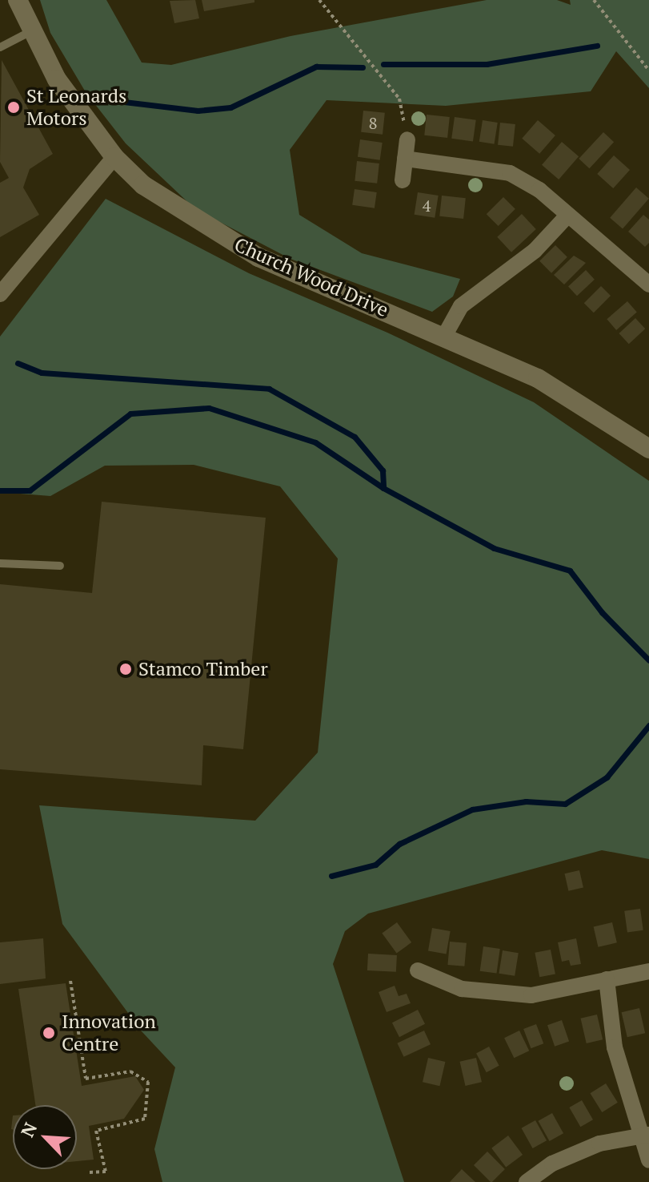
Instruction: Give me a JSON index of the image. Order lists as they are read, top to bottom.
{
  "streets": {
    "street": ["Church Wood Drive"]
  },
  "places": ["St Leonards Motors", "Stamco Timber", "Innovation Centre"],
  "house_numbers": ["8", "4"],
  "north": "top left"
}
